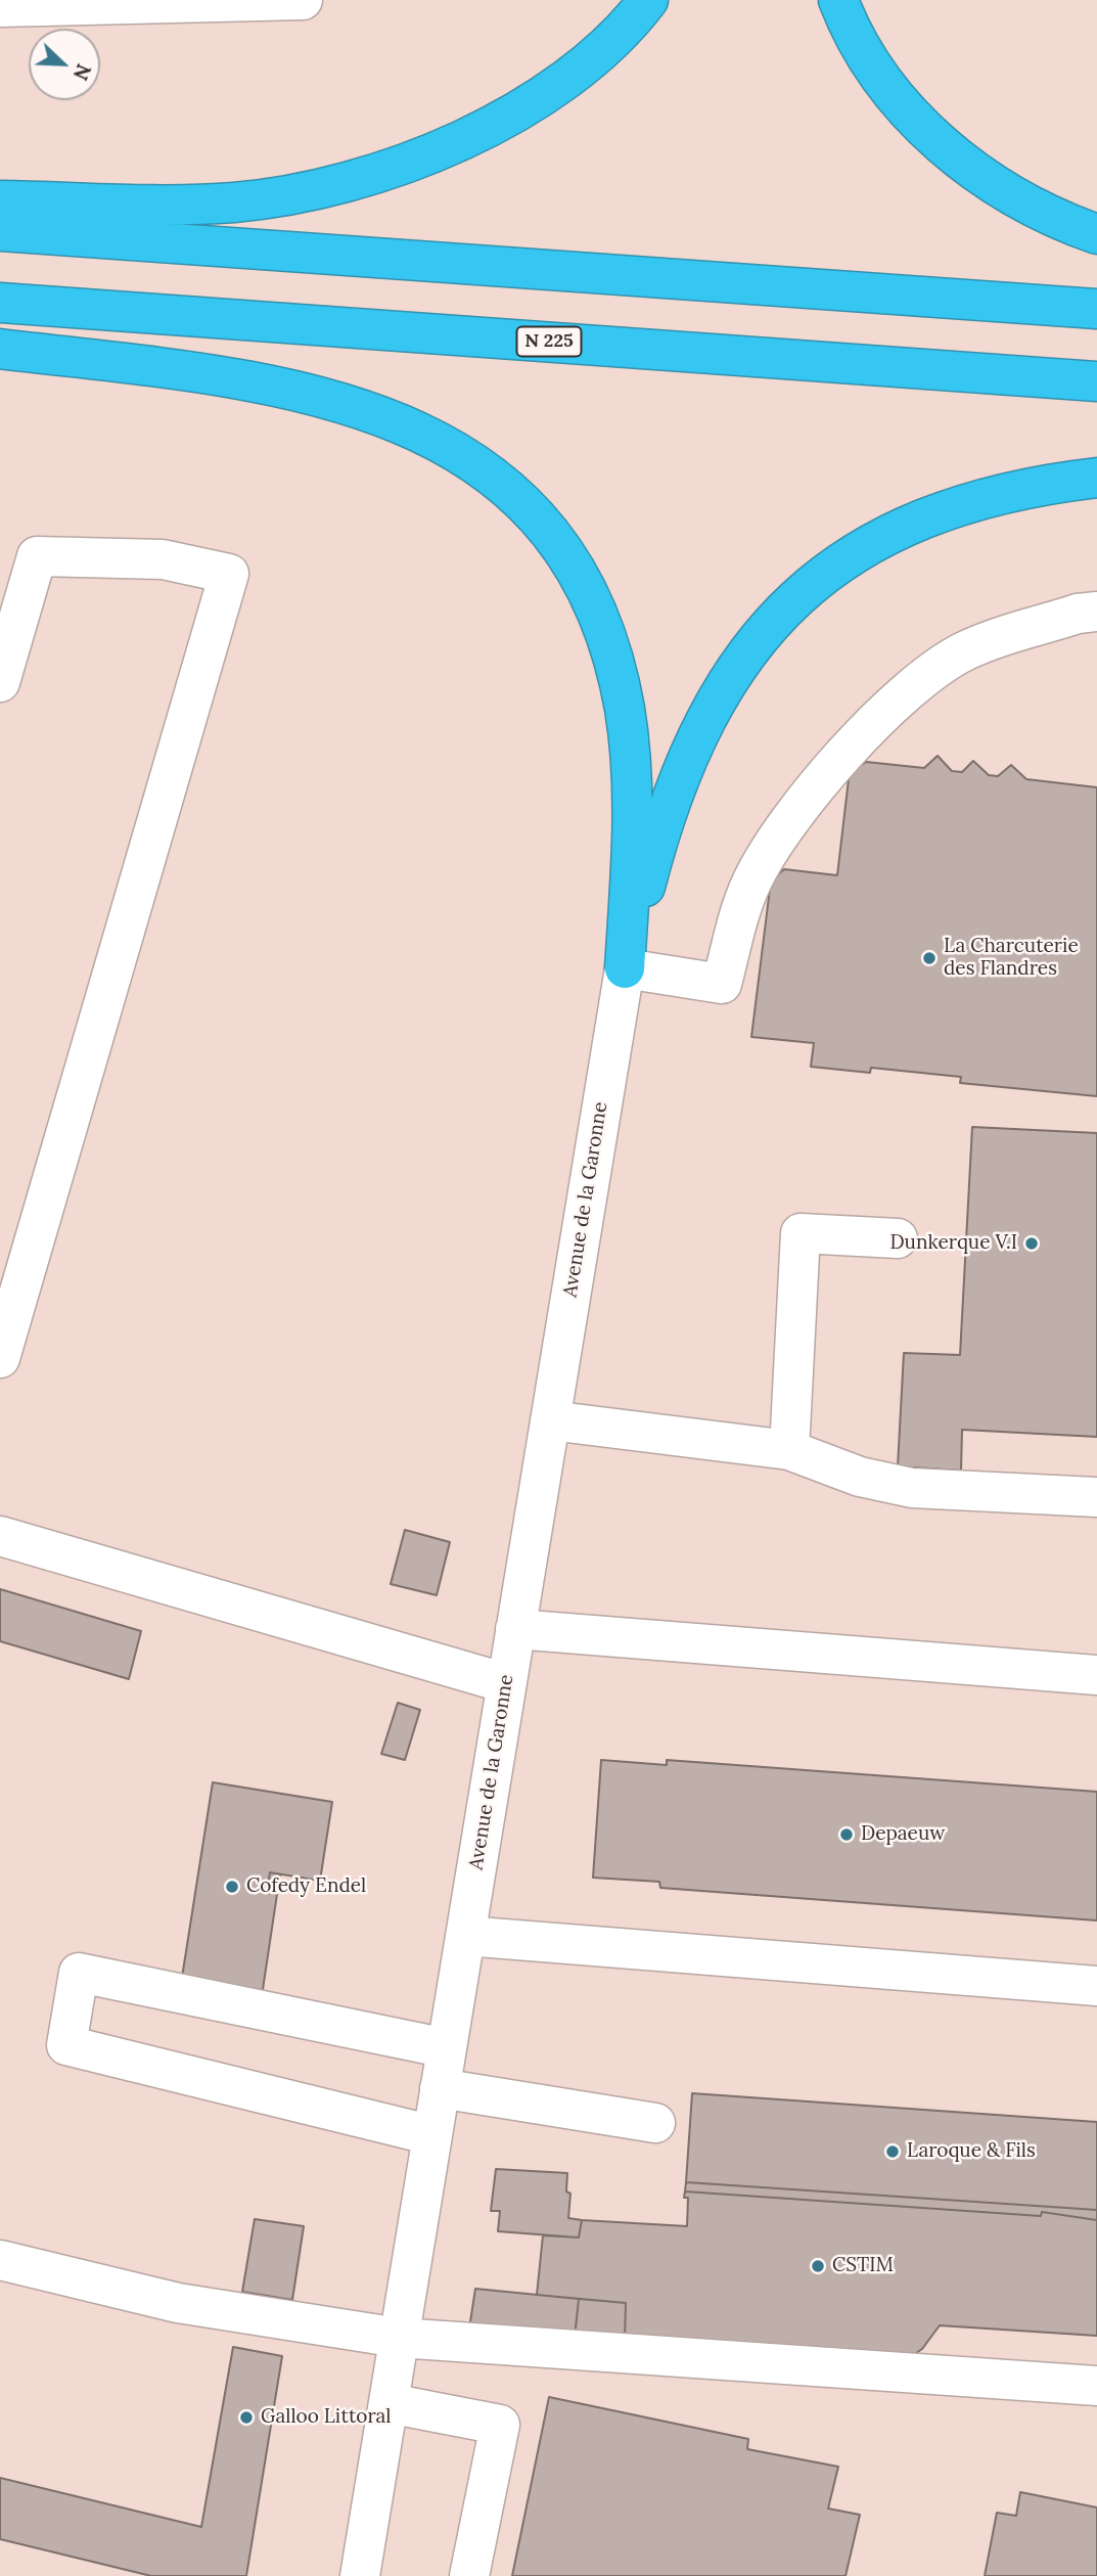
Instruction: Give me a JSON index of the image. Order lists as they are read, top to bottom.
{
  "streets": {
    "highway": ["N 225"],
    "street": ["Avenue de la Garonne"]
  },
  "places": [
    "La Charcuterie des Flandres",
    "Dunkerque V.I",
    "Depaeuw",
    "Cofedy Endel",
    "Laroque & Fils",
    "CSTIM",
    "Galloo Littoral"
  ],
  "north": "bottom right"
}
